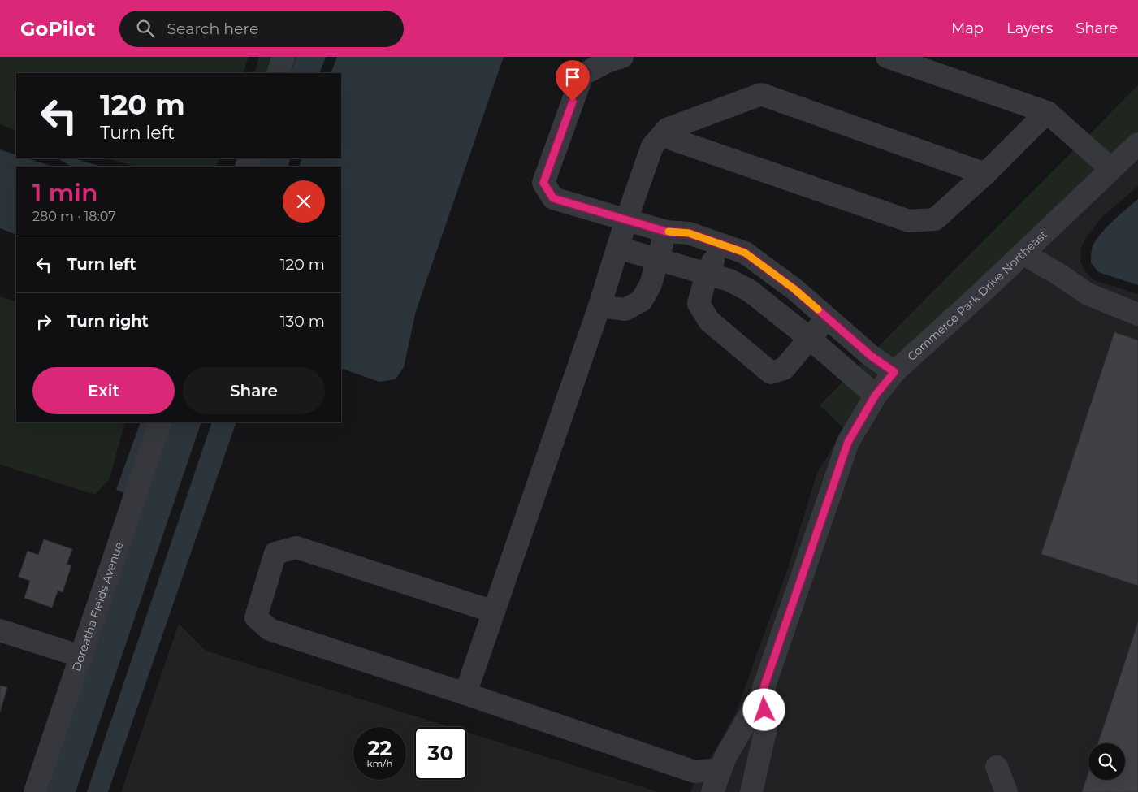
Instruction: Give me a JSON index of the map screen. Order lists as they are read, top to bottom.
{
  "streets": {
    "street": ["Commerce Park Drive Northeast", "Doreatha Fields Avenue"]
  },
  "page": {
    "header": "GoPilot",
    "search": "Search here",
    "nav": ["Map", "Layers", "Share"],
    "turn": ["120 m", "Turn left"],
    "heading": ["1 min", "280 m · 18:07"],
    "list": [
      {
        "name": "Turn left",
        "value": "120 m"
      },
      {
        "name": "Turn right",
        "value": "130 m"
      }
    ],
    "buttons": ["Exit", "Share"],
    "speed": "22 km/h",
    "limit": "30"
  }
}
